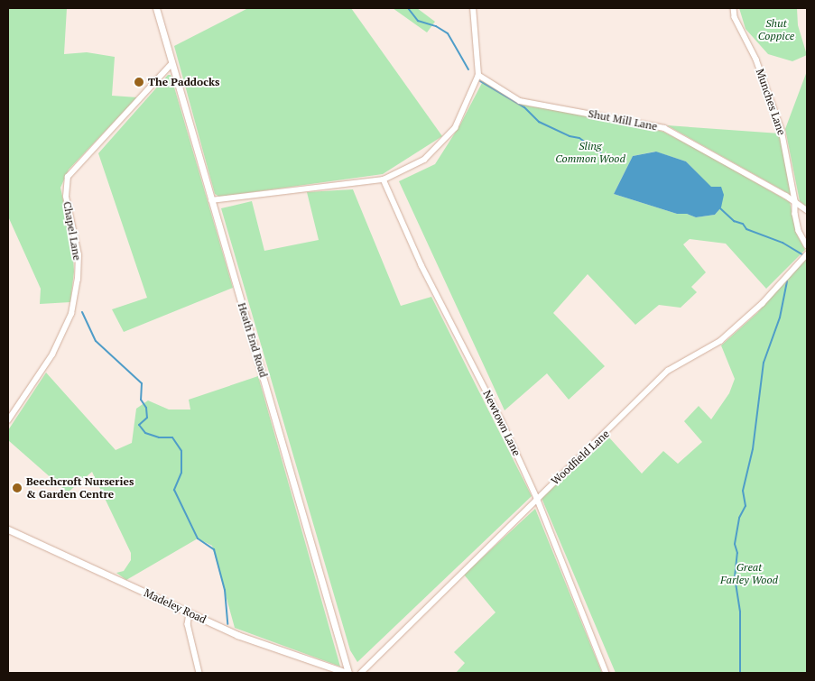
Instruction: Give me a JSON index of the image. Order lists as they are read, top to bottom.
{
  "streets": {
    "street": [
      "Munches Lane",
      "Shut Mill Lane",
      "Chapel Lane",
      "Heath End Road",
      "Newtown Lane",
      "Woodfield Lane",
      "Madeley Road"
    ]
  },
  "crossings": [
    ["Munches Lane", "Shut Mill Lane"],
    ["Chapel Lane", "Heath End Road"],
    ["Heath End Road", "Madeley Road"],
    ["Newtown Lane", "Woodfield Lane"]
  ],
  "parks": ["Shut Coppice", "Sling Common Wood", "Great Farley Wood"],
  "places": ["The Paddocks", "Beechcroft Nurseries & Garden Centre"]
}
